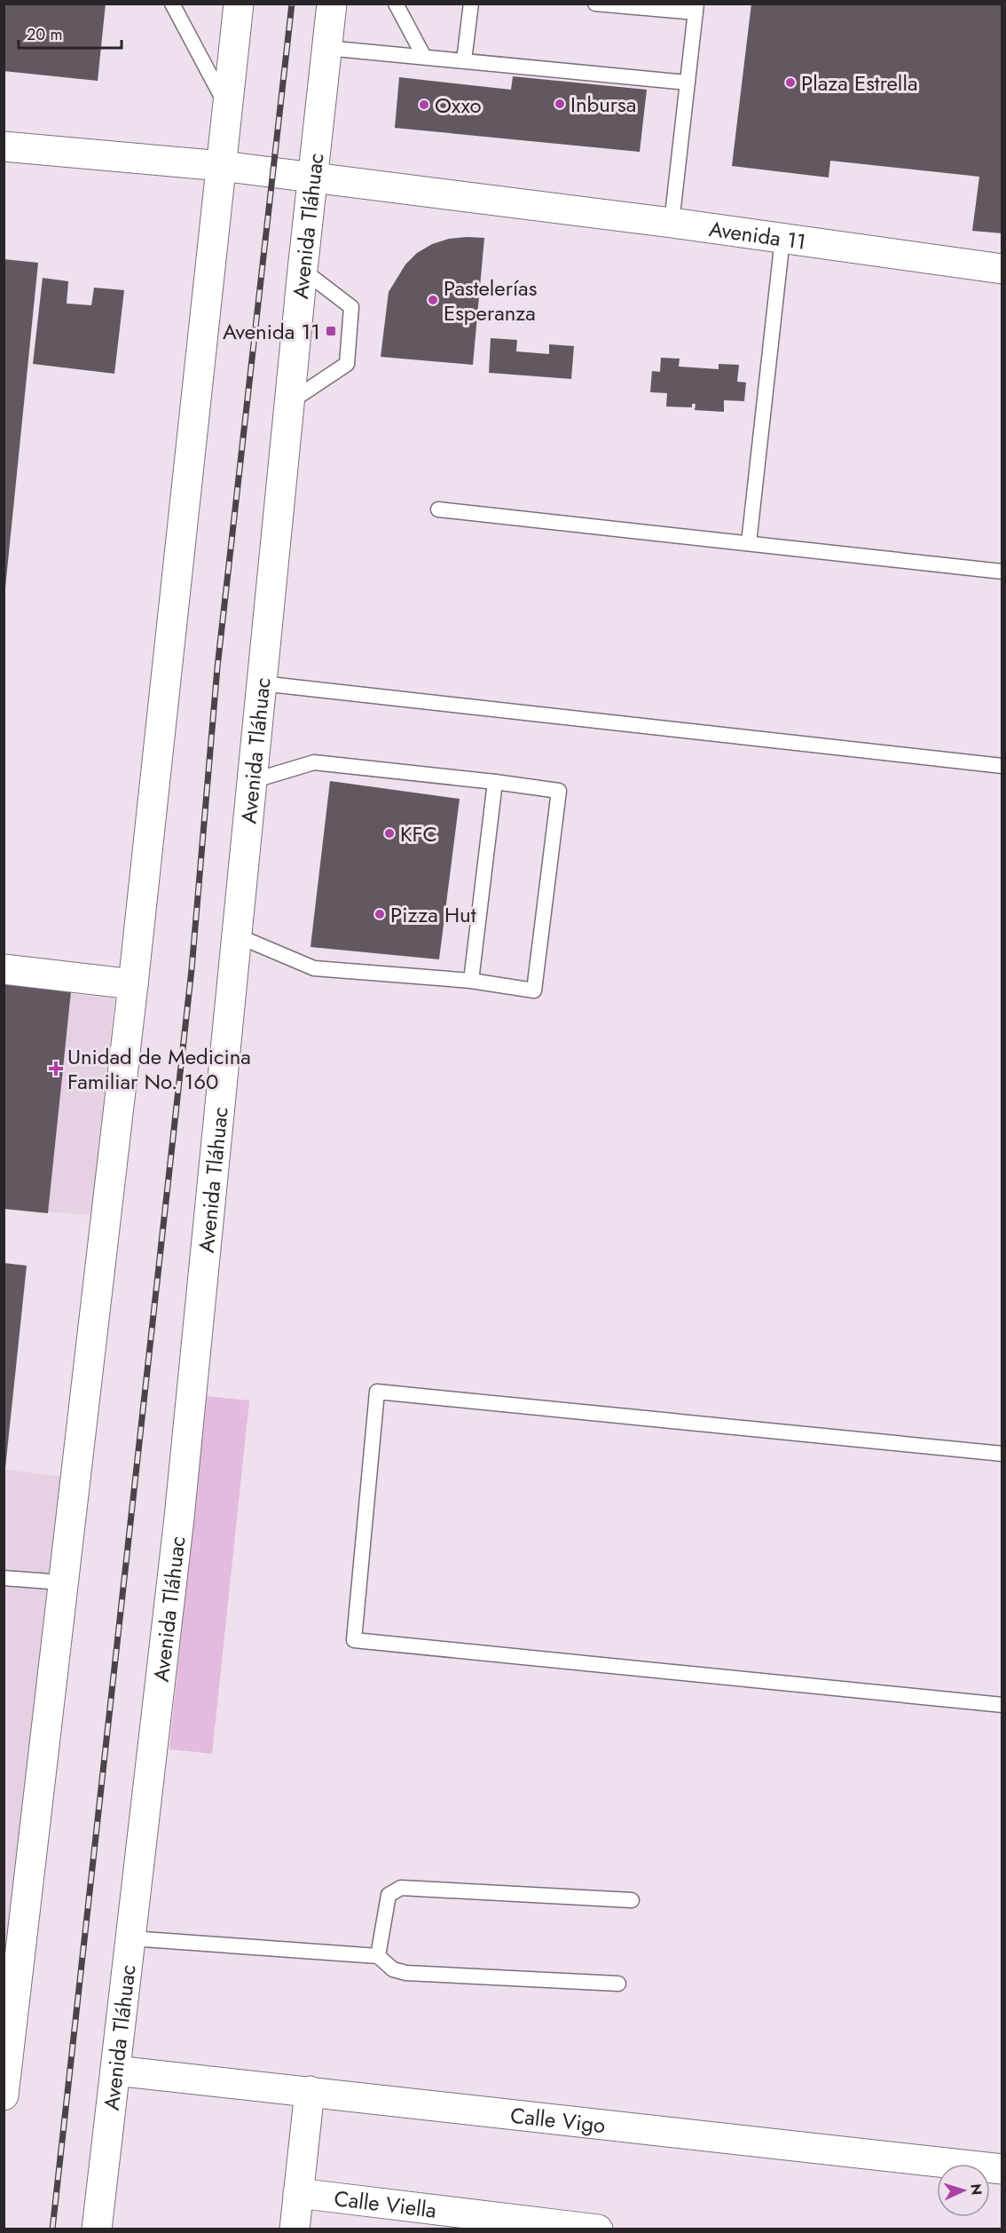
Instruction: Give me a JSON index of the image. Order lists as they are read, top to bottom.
{
  "streets": {
    "main road": [
      "Avenida Tláhuac",
      "Avenida 11",
      "Calle Vigo",
      "Calle Viella"
    ]
  },
  "crossings": [
    ["Avenida Tláhuac", "Avenida 11"],
    ["Avenida Tláhuac", "Calle Vigo"]
  ],
  "places": {
    "other": [
      "Plaza Estrella",
      "Inbursa",
      "Oxxo",
      "Pastelerías Esperanza",
      "KFC",
      "Pizza Hut"
    ],
    "transit": ["Avenida 11"],
    "health": ["Unidad de Medicina Familiar No. 160"]
  },
  "scale_bar": "20 m",
  "north": "right"
}
